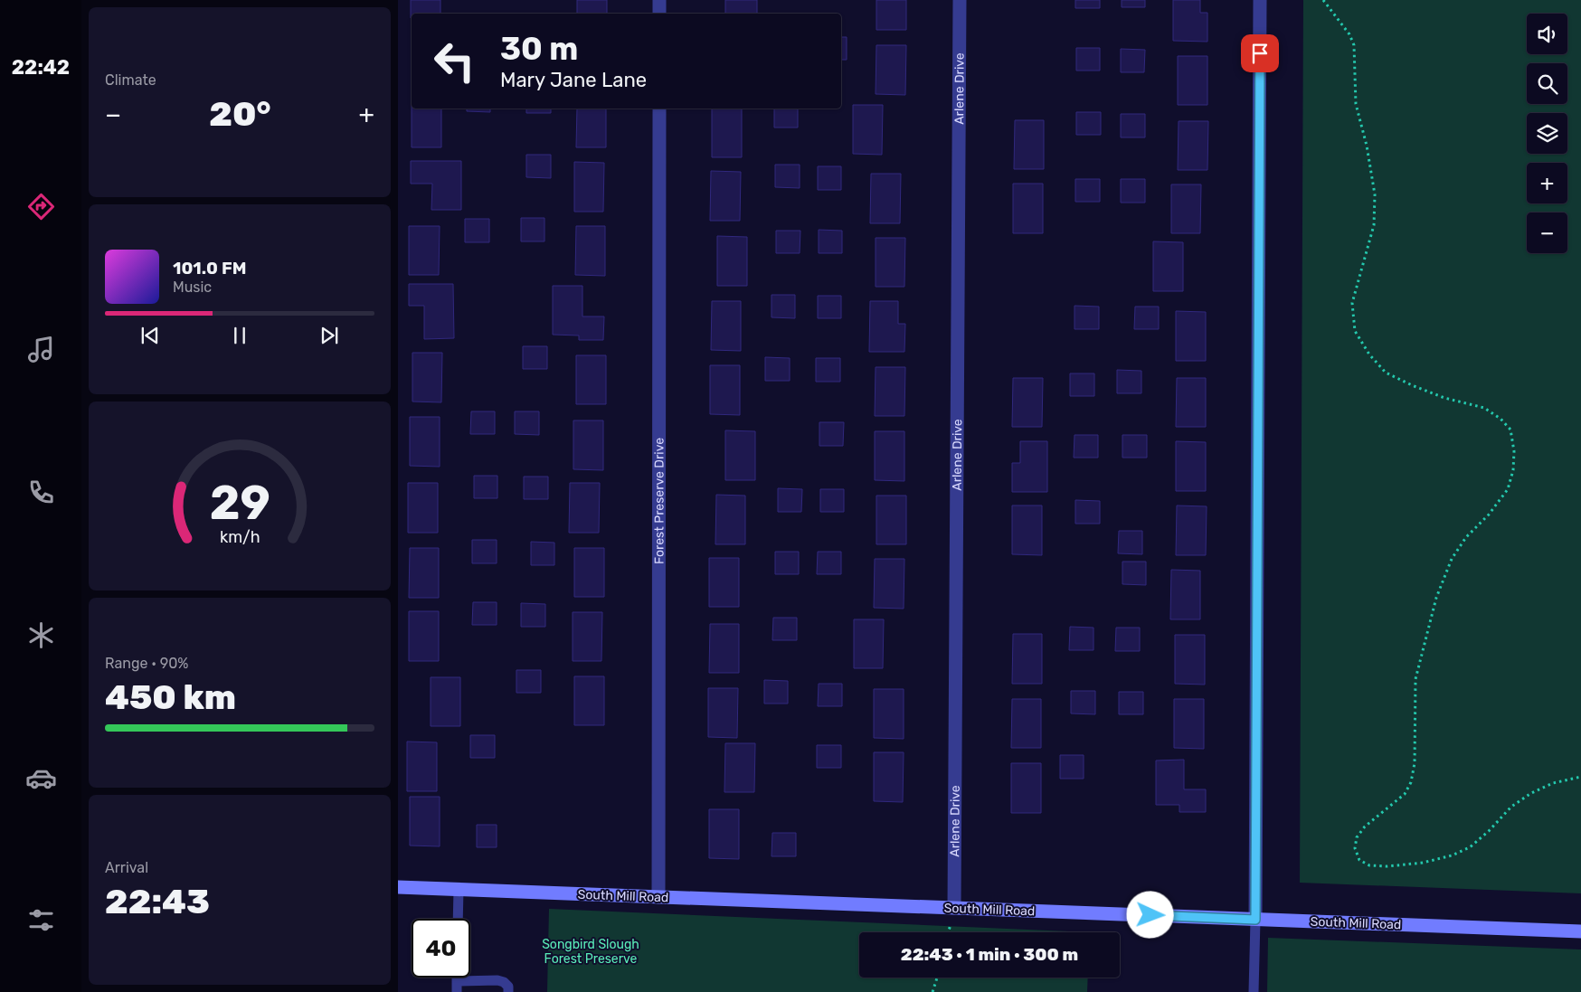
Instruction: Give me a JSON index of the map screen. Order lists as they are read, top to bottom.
{
  "streets": {
    "street": ["Arlene Drive", "Forest Preserve Drive", "South Mill Road"]
  },
  "crossings": [
    ["Arlene Drive", "South Mill Road"],
    ["Forest Preserve Drive", "South Mill Road"]
  ],
  "parks": ["Songbird Slough Forest Preserve"],
  "page": {
    "tabs": "22:42",
    "tile": [
      "Climate",
      ["Range · 90%", "450 km"],
      ["Arrival", "22:43"]
    ],
    "map_buttons": ["+", "−"],
    "turn": ["30 m", "Mary Jane Lane"],
    "heat": ["−", "20°", "+"],
    "song": ["101.0 FM", "Music"],
    "limit": "40",
    "trip": "22:43 · 1 min · 300 m",
    "gauge": ["29", "km/h"]
  }
}
